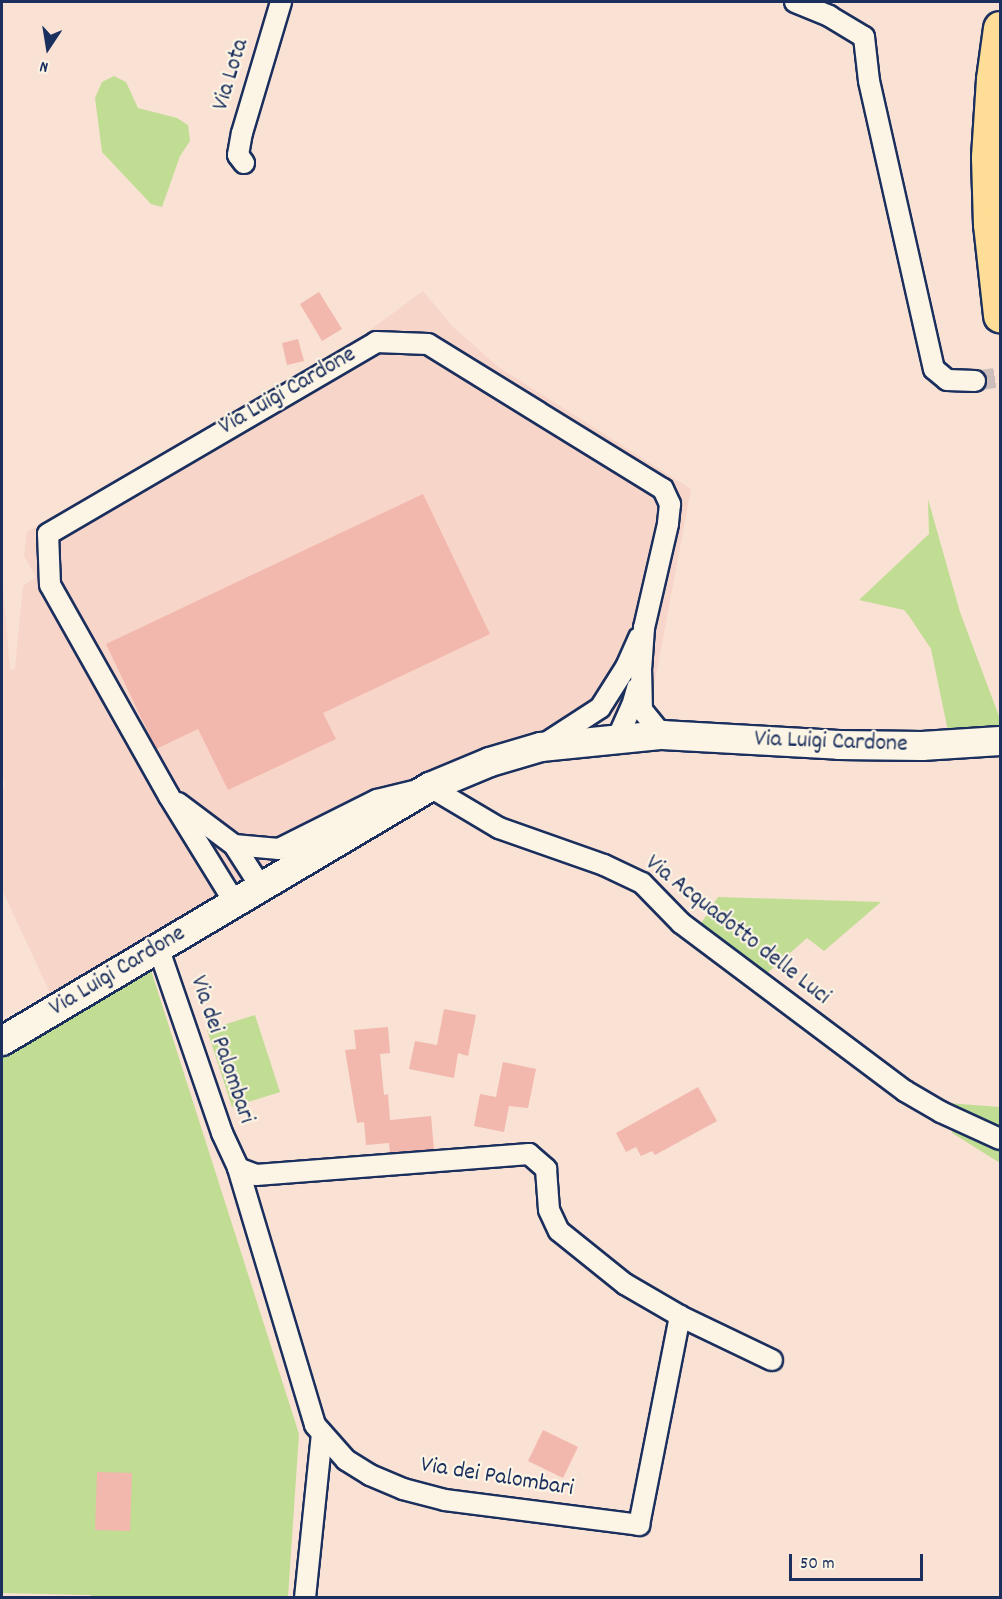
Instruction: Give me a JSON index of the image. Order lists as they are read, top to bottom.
{
  "streets": {
    "main road": ["Via Luigi Cardone"],
    "street": ["Via Lota", "Via Acquadotto delle Luci", "Via dei Palombari"]
  },
  "crossings": [
    ["Via Luigi Cardone", "Via Acquadotto delle Luci"],
    ["Via Luigi Cardone", "Via dei Palombari"]
  ],
  "scale_bar": "50 m",
  "north": "bottom"
}
